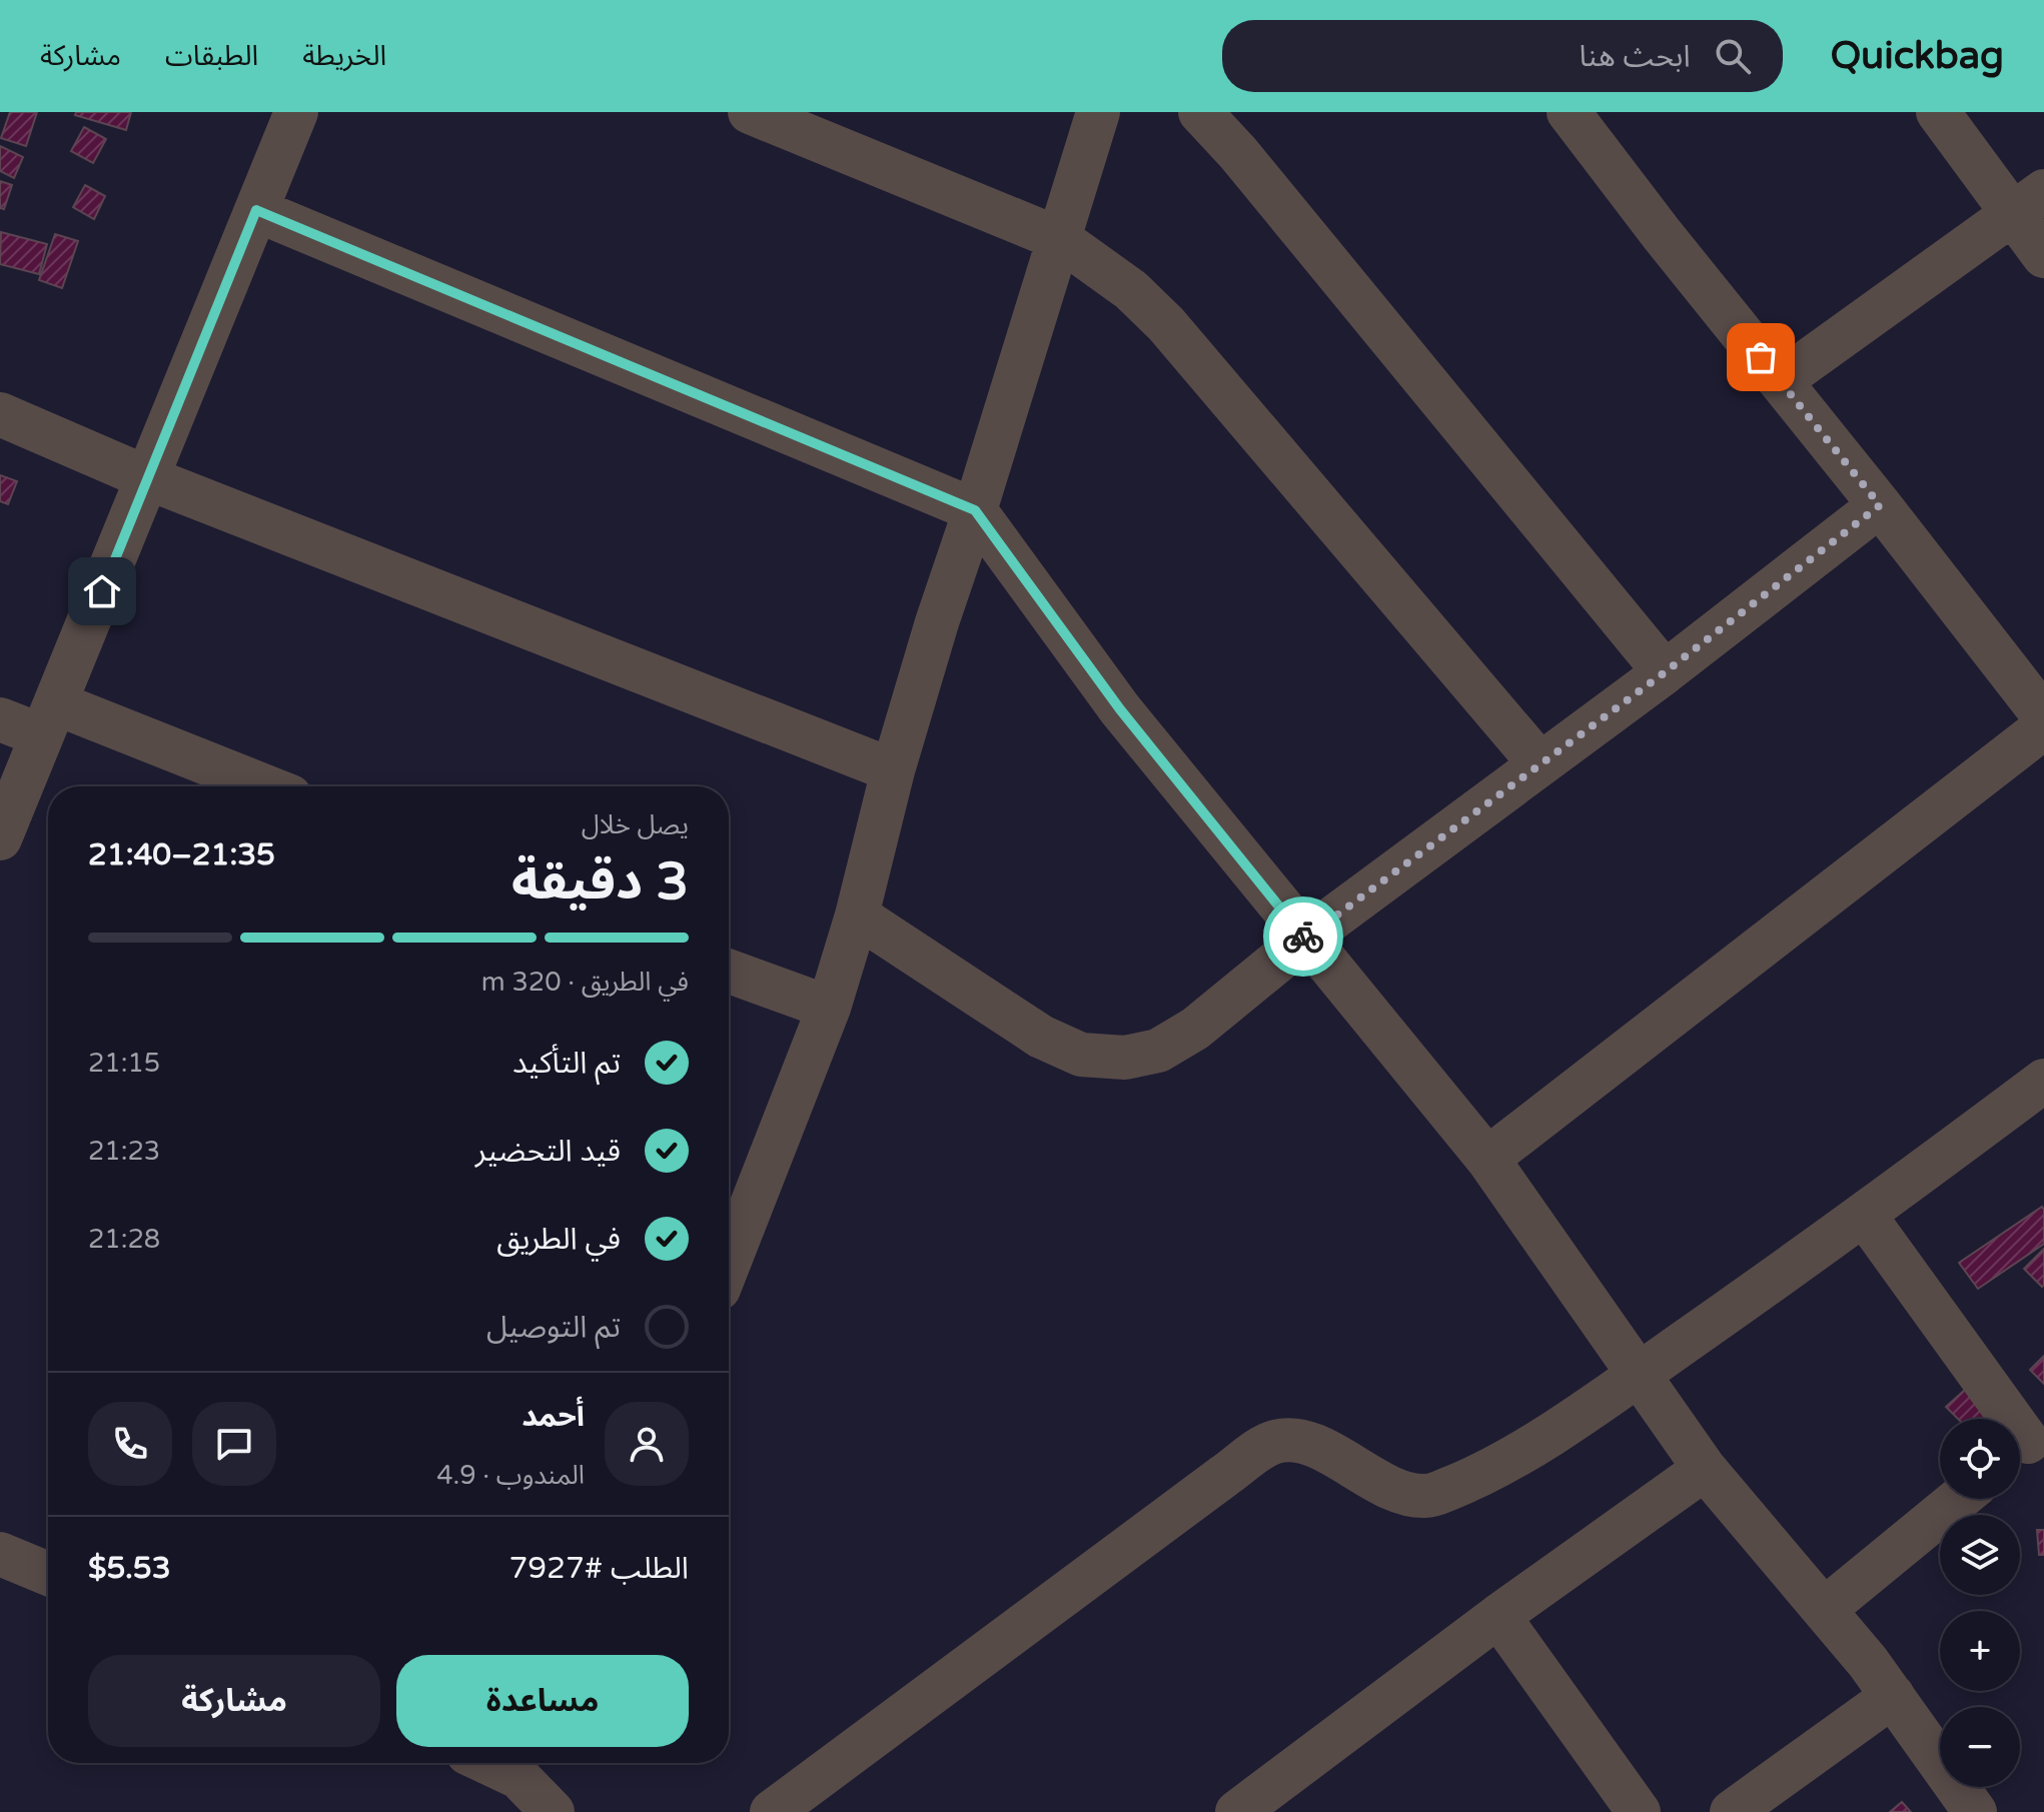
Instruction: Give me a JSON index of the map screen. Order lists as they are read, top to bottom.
{
  "page": {
    "header": "Quickbag",
    "search": "ابحث هنا",
    "nav": ["الخريطة", "الطبقات", "مشاركة"],
    "heading": ["3 دقيقة", "يصل خلال", "21:35–21:40"],
    "panel": [
      "أحمد",
      "المندوب · 4.9",
      "الطلب #7927",
      "$5.53"
    ],
    "bar": "في الطريق · 320 m",
    "list": [
      ["تم التأكيد", "21:15"],
      ["قيد التحضير", "21:23"],
      ["في الطريق", "21:28"],
      "تم التوصيل"
    ],
    "map_buttons": ["+", "−"],
    "buttons": ["مساعدة", "مشاركة"]
  }
}
